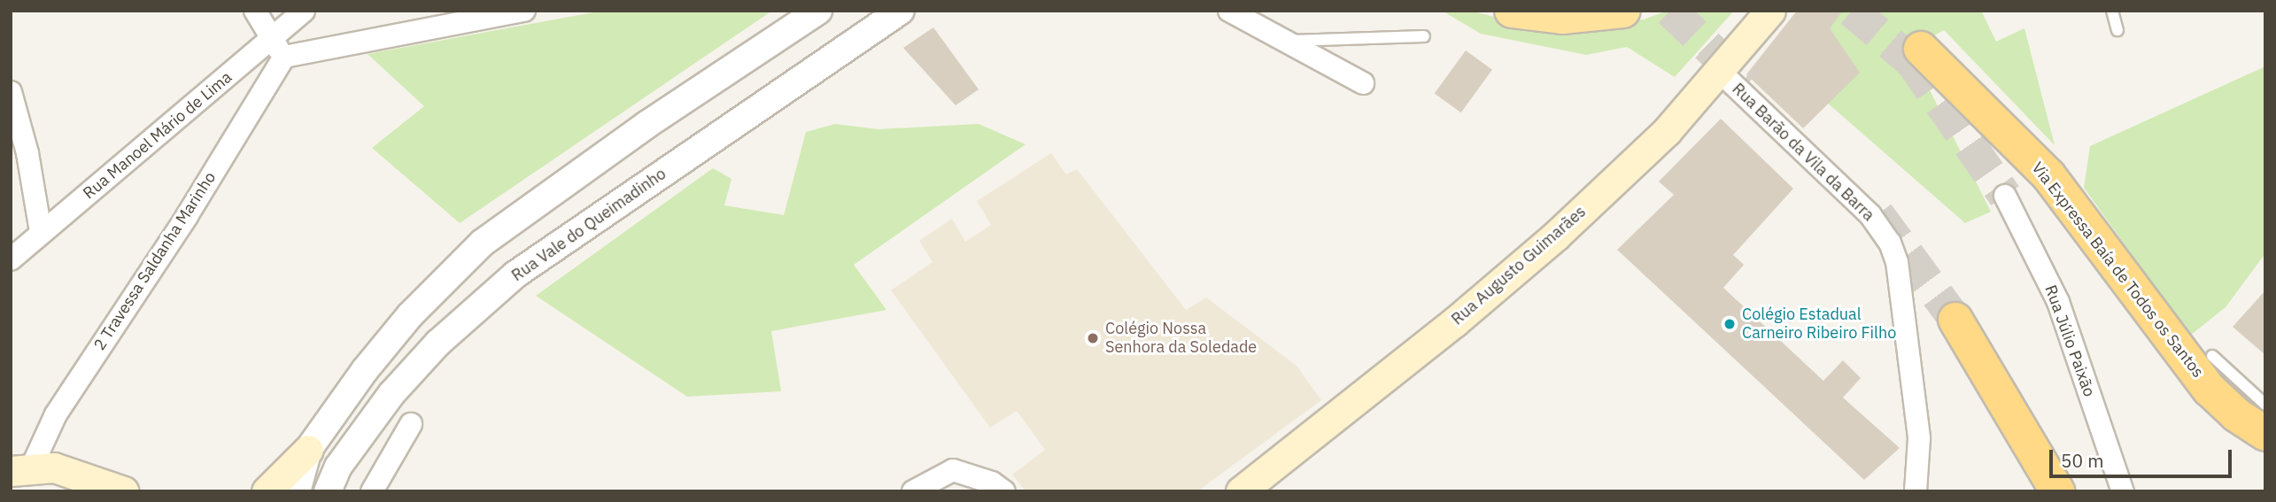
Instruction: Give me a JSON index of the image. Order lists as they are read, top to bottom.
{
  "streets": {
    "highway": ["Via Expressa Baía de Todos os Santos"],
    "main road": ["Rua Augusto Guimarães"],
    "street": [
      "Rua Manoel Mário de Lima",
      "Rua Barão da Vila da Barra",
      "Rua Vale do Queimadinho",
      "2 Travessa Saldanha Marinho",
      "Rua Júlio Paixão"
    ]
  },
  "crossings": [
    ["Rua Barão da Vila da Barra", "Rua Augusto Guimarães"]
  ],
  "places": ["Colégio Estadual Carneiro Ribeiro Filho", "Colégio Nossa Senhora da Soledade"],
  "scale_bar": "50 m"
}
